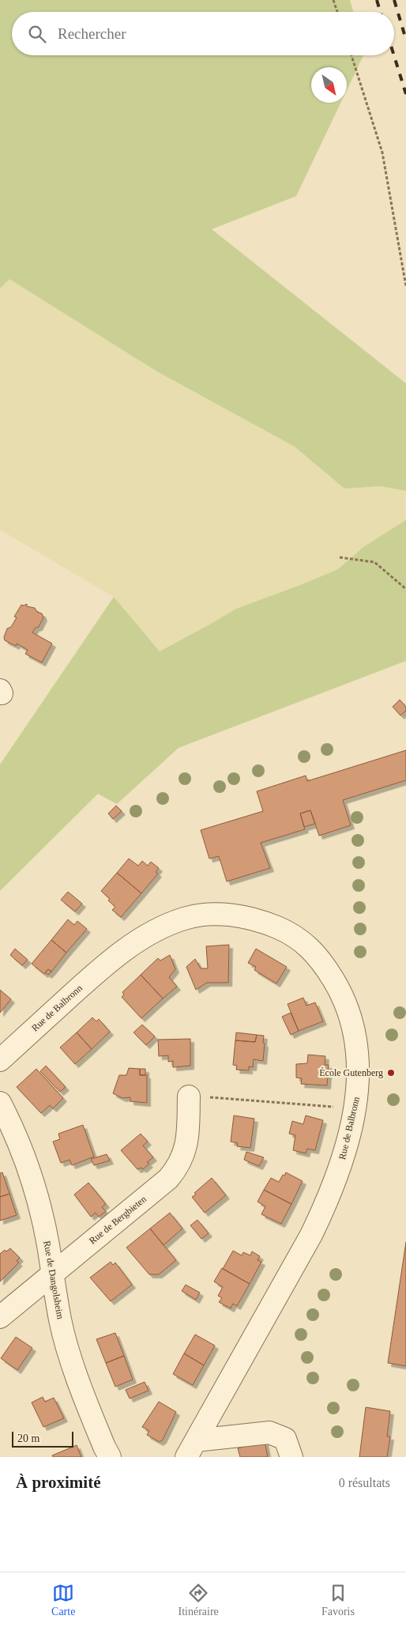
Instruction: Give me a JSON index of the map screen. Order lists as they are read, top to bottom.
{
  "streets": {
    "street": ["Rue de Balbronn", "Rue de Bergbieten", "Rue de Dangolsheim"]
  },
  "crossings": [
    ["Rue de Bergbieten", "Rue de Dangolsheim"]
  ],
  "places": ["École Gutenberg"],
  "scale_bar": "20 m",
  "north": "bottom right",
  "page": {
    "search": "Rechercher",
    "scale": "20 m",
    "heading": ["À proximité", "0 résultats"],
    "nav": ["Carte", "Itinéraire", "Favoris"]
  }
}
